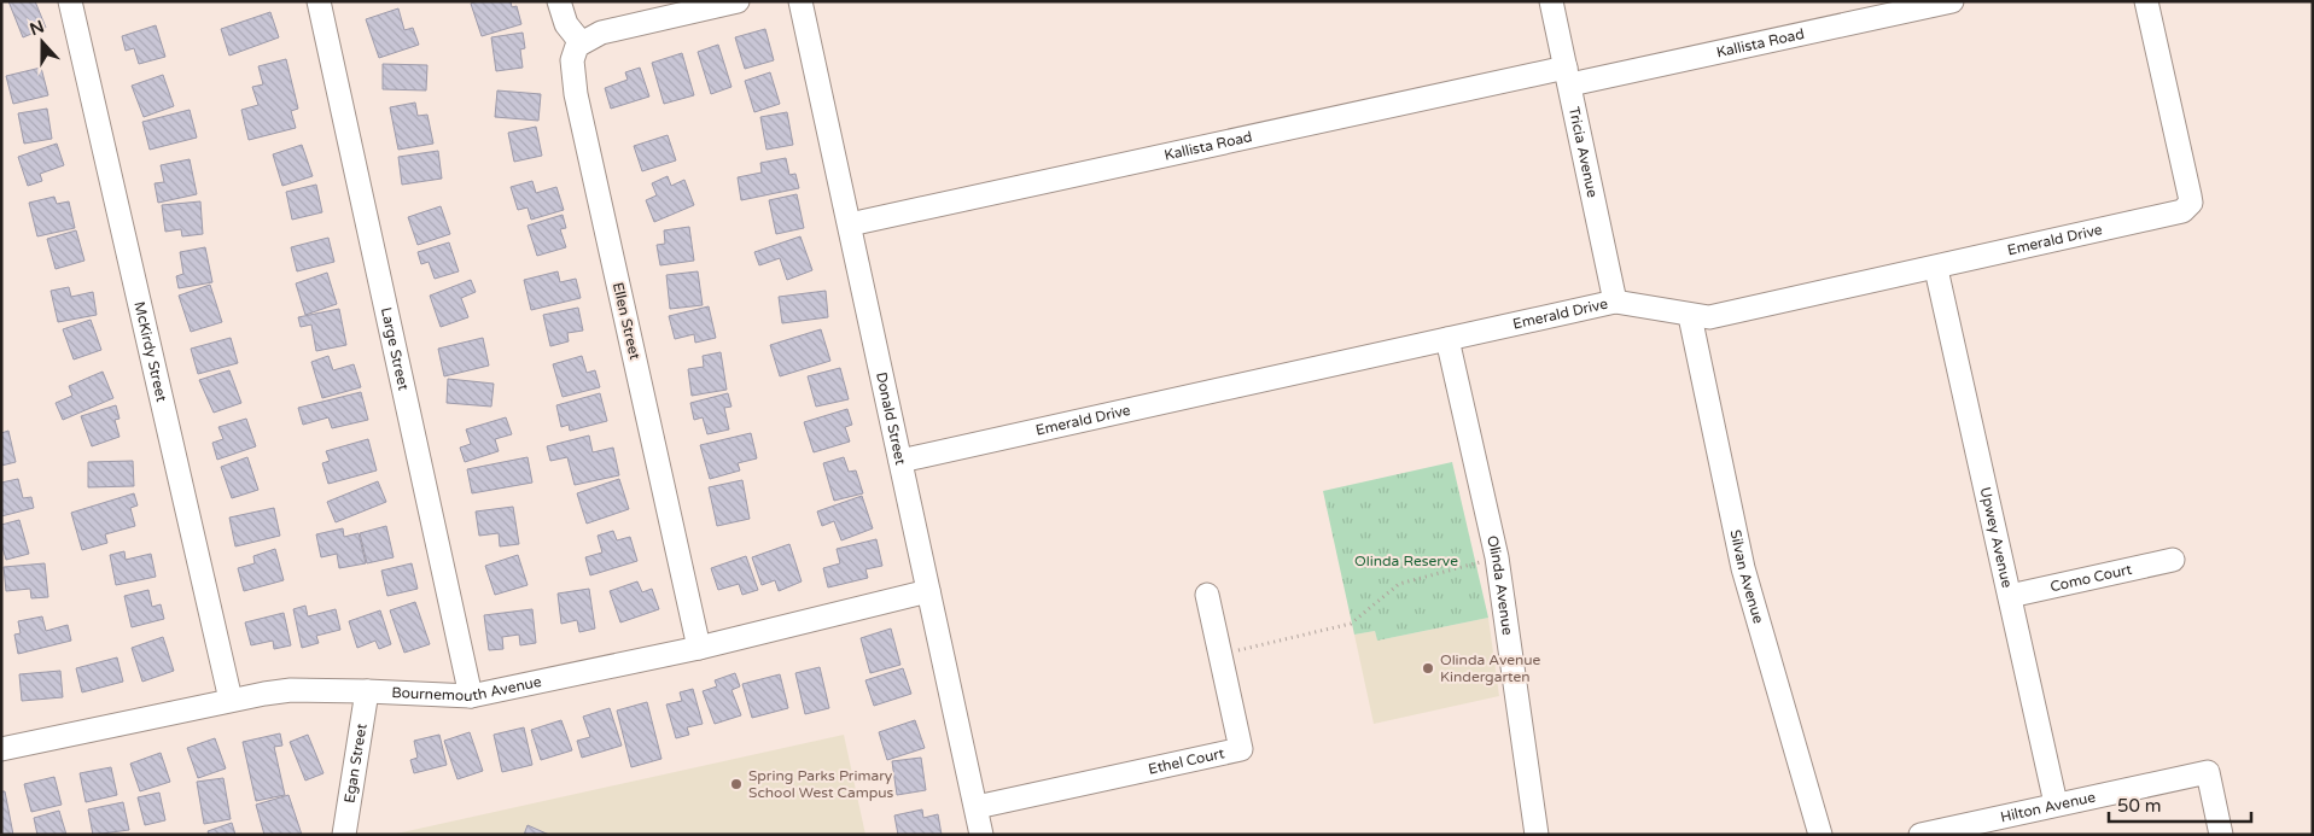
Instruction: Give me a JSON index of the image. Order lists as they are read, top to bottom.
{
  "streets": {
    "street": [
      "Kallista Road",
      "Tricia Avenue",
      "Emerald Drive",
      "Ellen Street",
      "Large Street",
      "McKirdy Street",
      "Donald Street",
      "Upwey Avenue",
      "Silvan Avenue",
      "Como Court",
      "Olinda Avenue",
      "Bournemouth Avenue",
      "Ethel Court",
      "Egan Street",
      "Hilton Avenue"
    ]
  },
  "crossings": [
    ["Kallista Road", "Tricia Avenue"],
    ["Kallista Road", "Donald Street"],
    ["Tricia Avenue", "Emerald Drive"],
    ["Emerald Drive", "Donald Street"],
    ["Emerald Drive", "Upwey Avenue"],
    ["Emerald Drive", "Silvan Avenue"],
    ["Emerald Drive", "Olinda Avenue"],
    ["Ellen Street", "Bournemouth Avenue"],
    ["Large Street", "Bournemouth Avenue"],
    ["McKirdy Street", "Bournemouth Avenue"],
    ["Donald Street", "Bournemouth Avenue"],
    ["Donald Street", "Ethel Court"],
    ["Upwey Avenue", "Como Court"],
    ["Upwey Avenue", "Hilton Avenue"],
    ["Bournemouth Avenue", "Egan Street"]
  ],
  "parks": ["Olinda Reserve"],
  "places": ["Olinda Avenue Kindergarten", "Spring Parks Primary School West Campus"],
  "scale_bar": "50 m",
  "north": "top"
}
